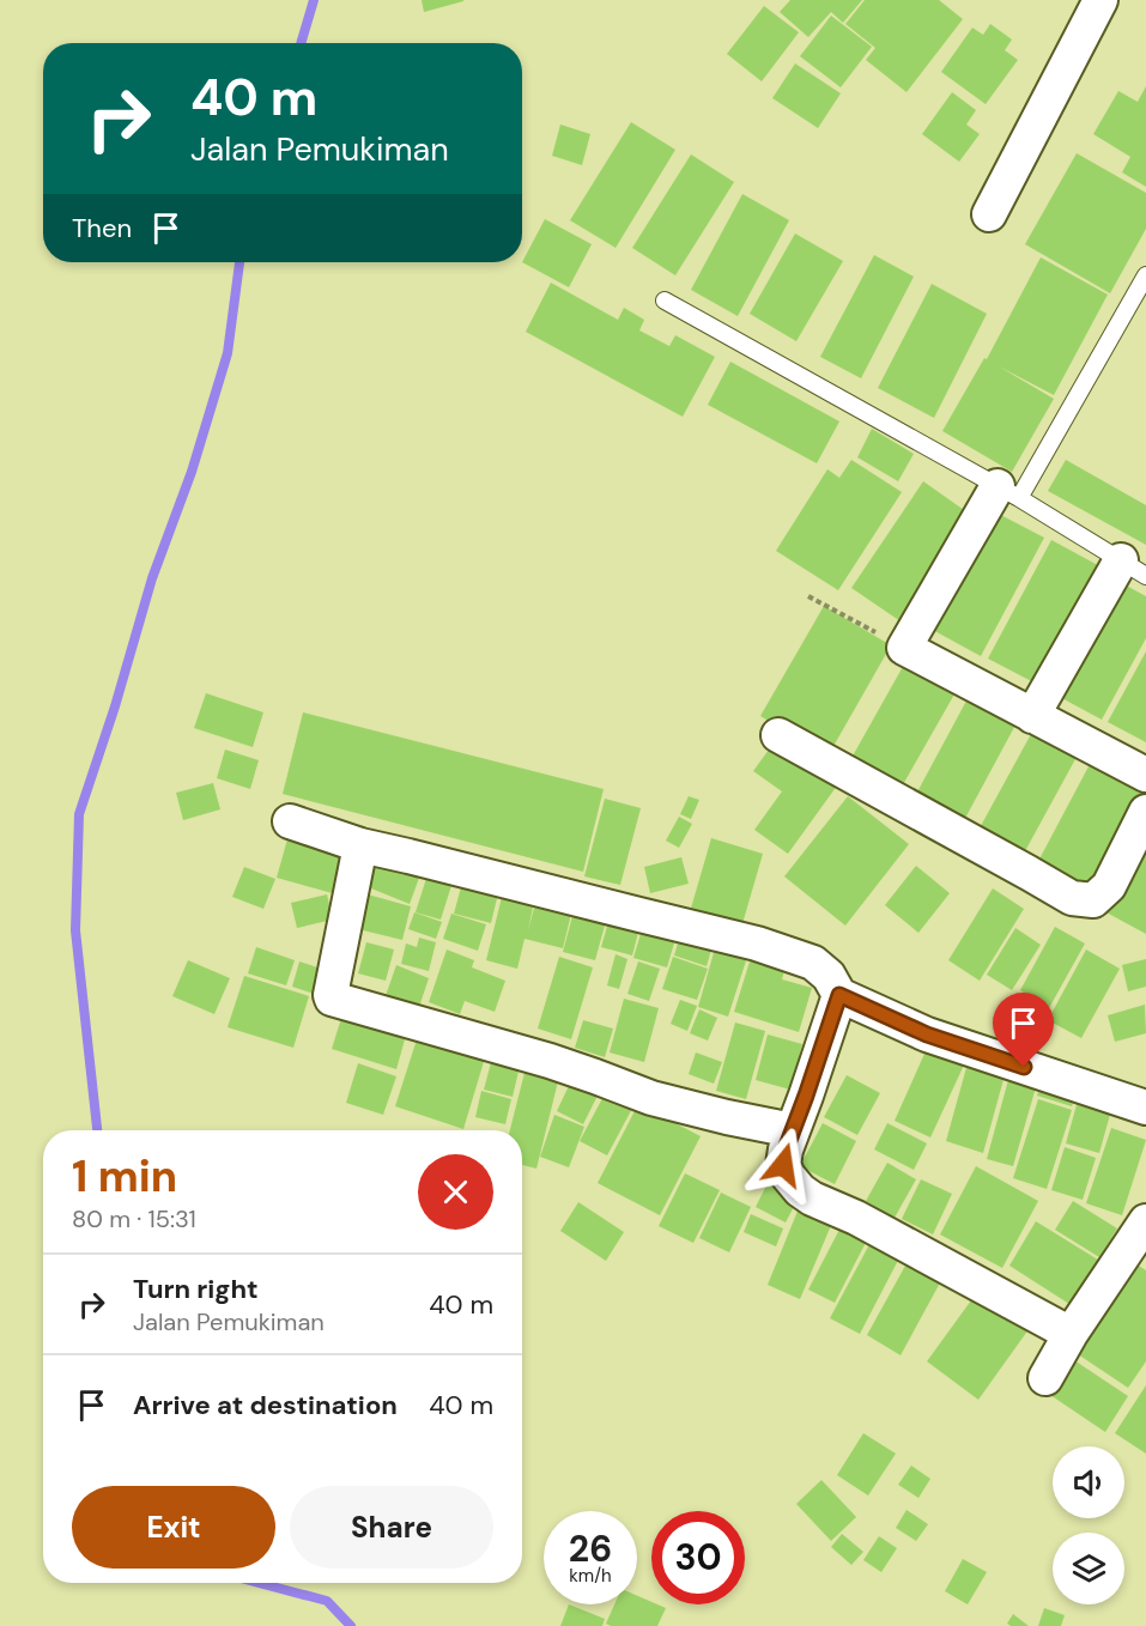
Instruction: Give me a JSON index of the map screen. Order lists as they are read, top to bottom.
{
  "page": {
    "turn": ["40 m", "Jalan Pemukiman"],
    "then": "Then",
    "heading": ["1 min", "80 m · 15:31"],
    "list": [
      {
        "name": "Turn right",
        "note": "Jalan Pemukiman",
        "value": "40 m"
      },
      {
        "name": "Arrive at destination",
        "value": "40 m"
      }
    ],
    "buttons": ["Exit", "Share"],
    "speed": "26 km/h",
    "limit": "30"
  }
}
